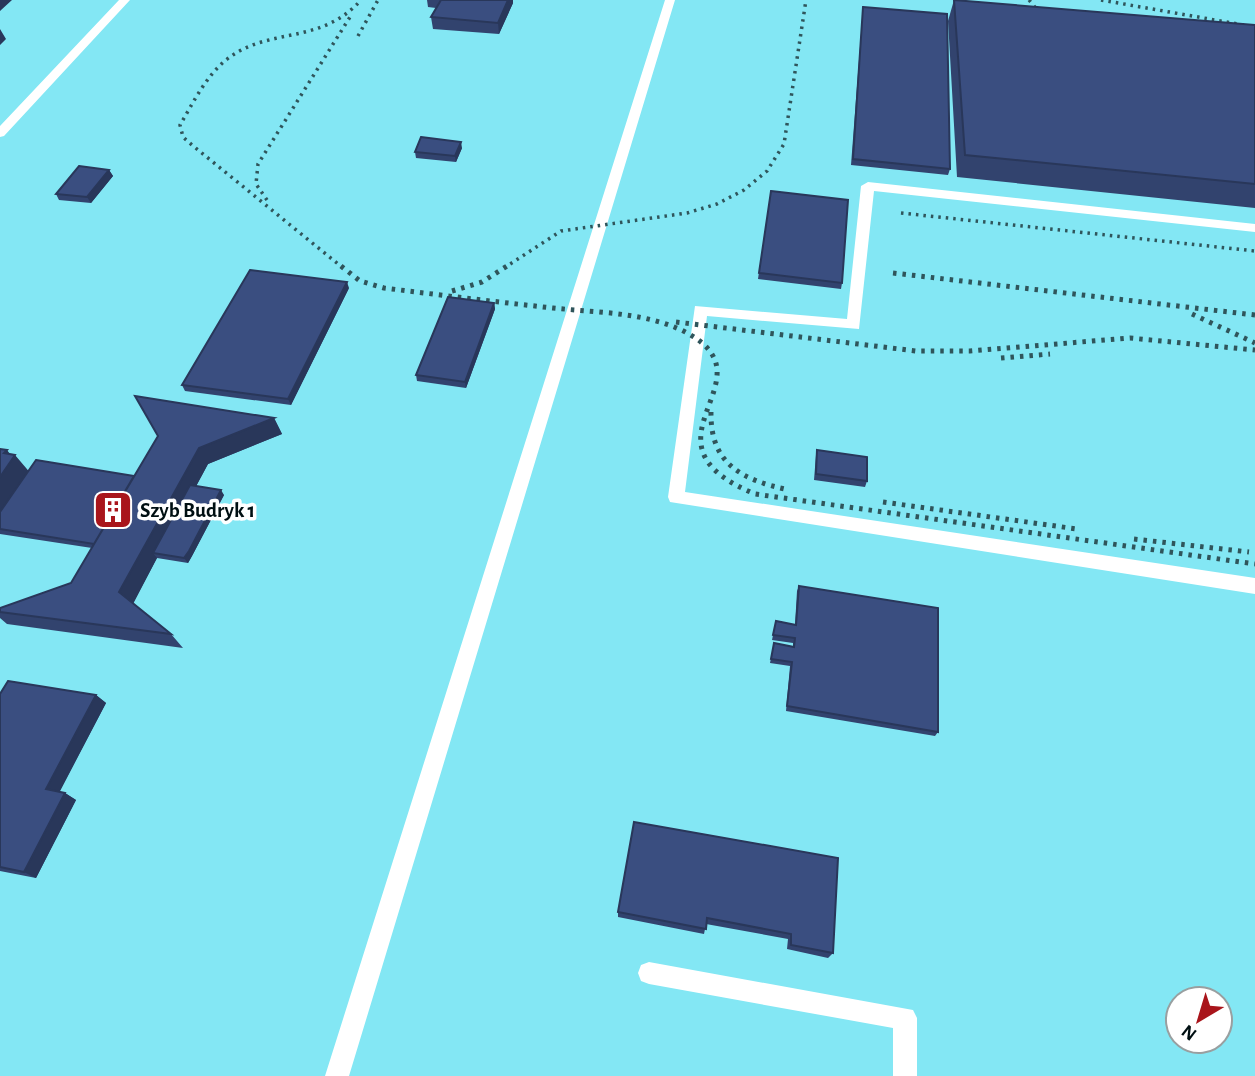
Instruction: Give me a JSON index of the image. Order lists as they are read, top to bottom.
{
  "places": {
    "building": ["Szyb Budryk 1"]
  },
  "north": "bottom left"
}
